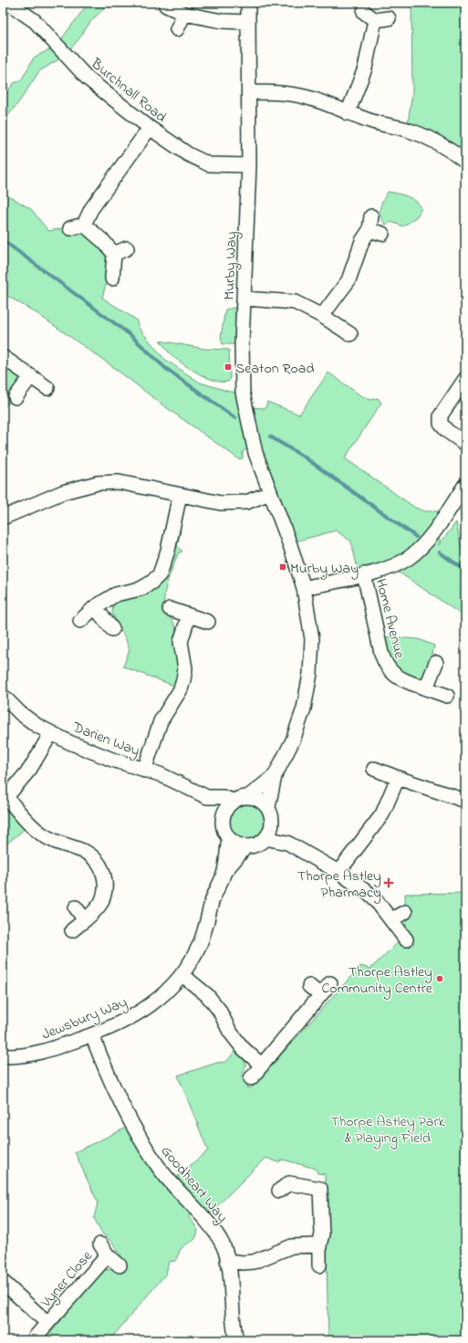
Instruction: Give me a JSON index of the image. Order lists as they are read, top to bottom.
{
  "streets": {
    "street": [
      "Burchnall Road",
      "Murby Way",
      "Home Avenue",
      "Darien Way",
      "Jewsbury Way",
      "Goodheart Way",
      "Vyner Close"
    ]
  },
  "crossings": [
    ["Burchnall Road", "Murby Way"],
    ["Murby Way", "Darien Way"],
    ["Murby Way", "Jewsbury Way"],
    ["Darien Way", "Jewsbury Way"],
    ["Jewsbury Way", "Goodheart Way"]
  ],
  "parks": ["Thorpe Astley Park & Playing Field"],
  "places": {
    "transit": ["Seaton Road", "Murby Way"],
    "health": ["Thorpe Astley Pharmacy"],
    "other": ["Thorpe Astley Community Centre"]
  }
}
